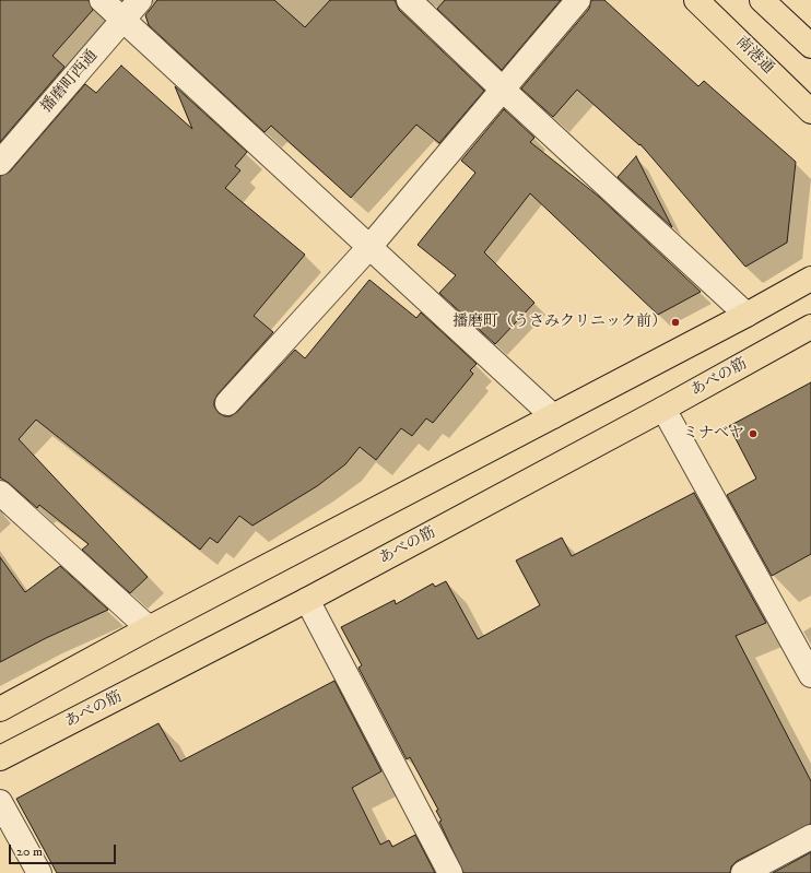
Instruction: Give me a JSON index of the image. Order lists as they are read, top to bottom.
{
  "streets": {
    "main road": ["南港通", "あべの筋"],
    "street": ["播磨町西通"]
  },
  "places": ["播磨町（うさみクリニック前）", "ミナベヤ"],
  "scale_bar": "20 m"
}
